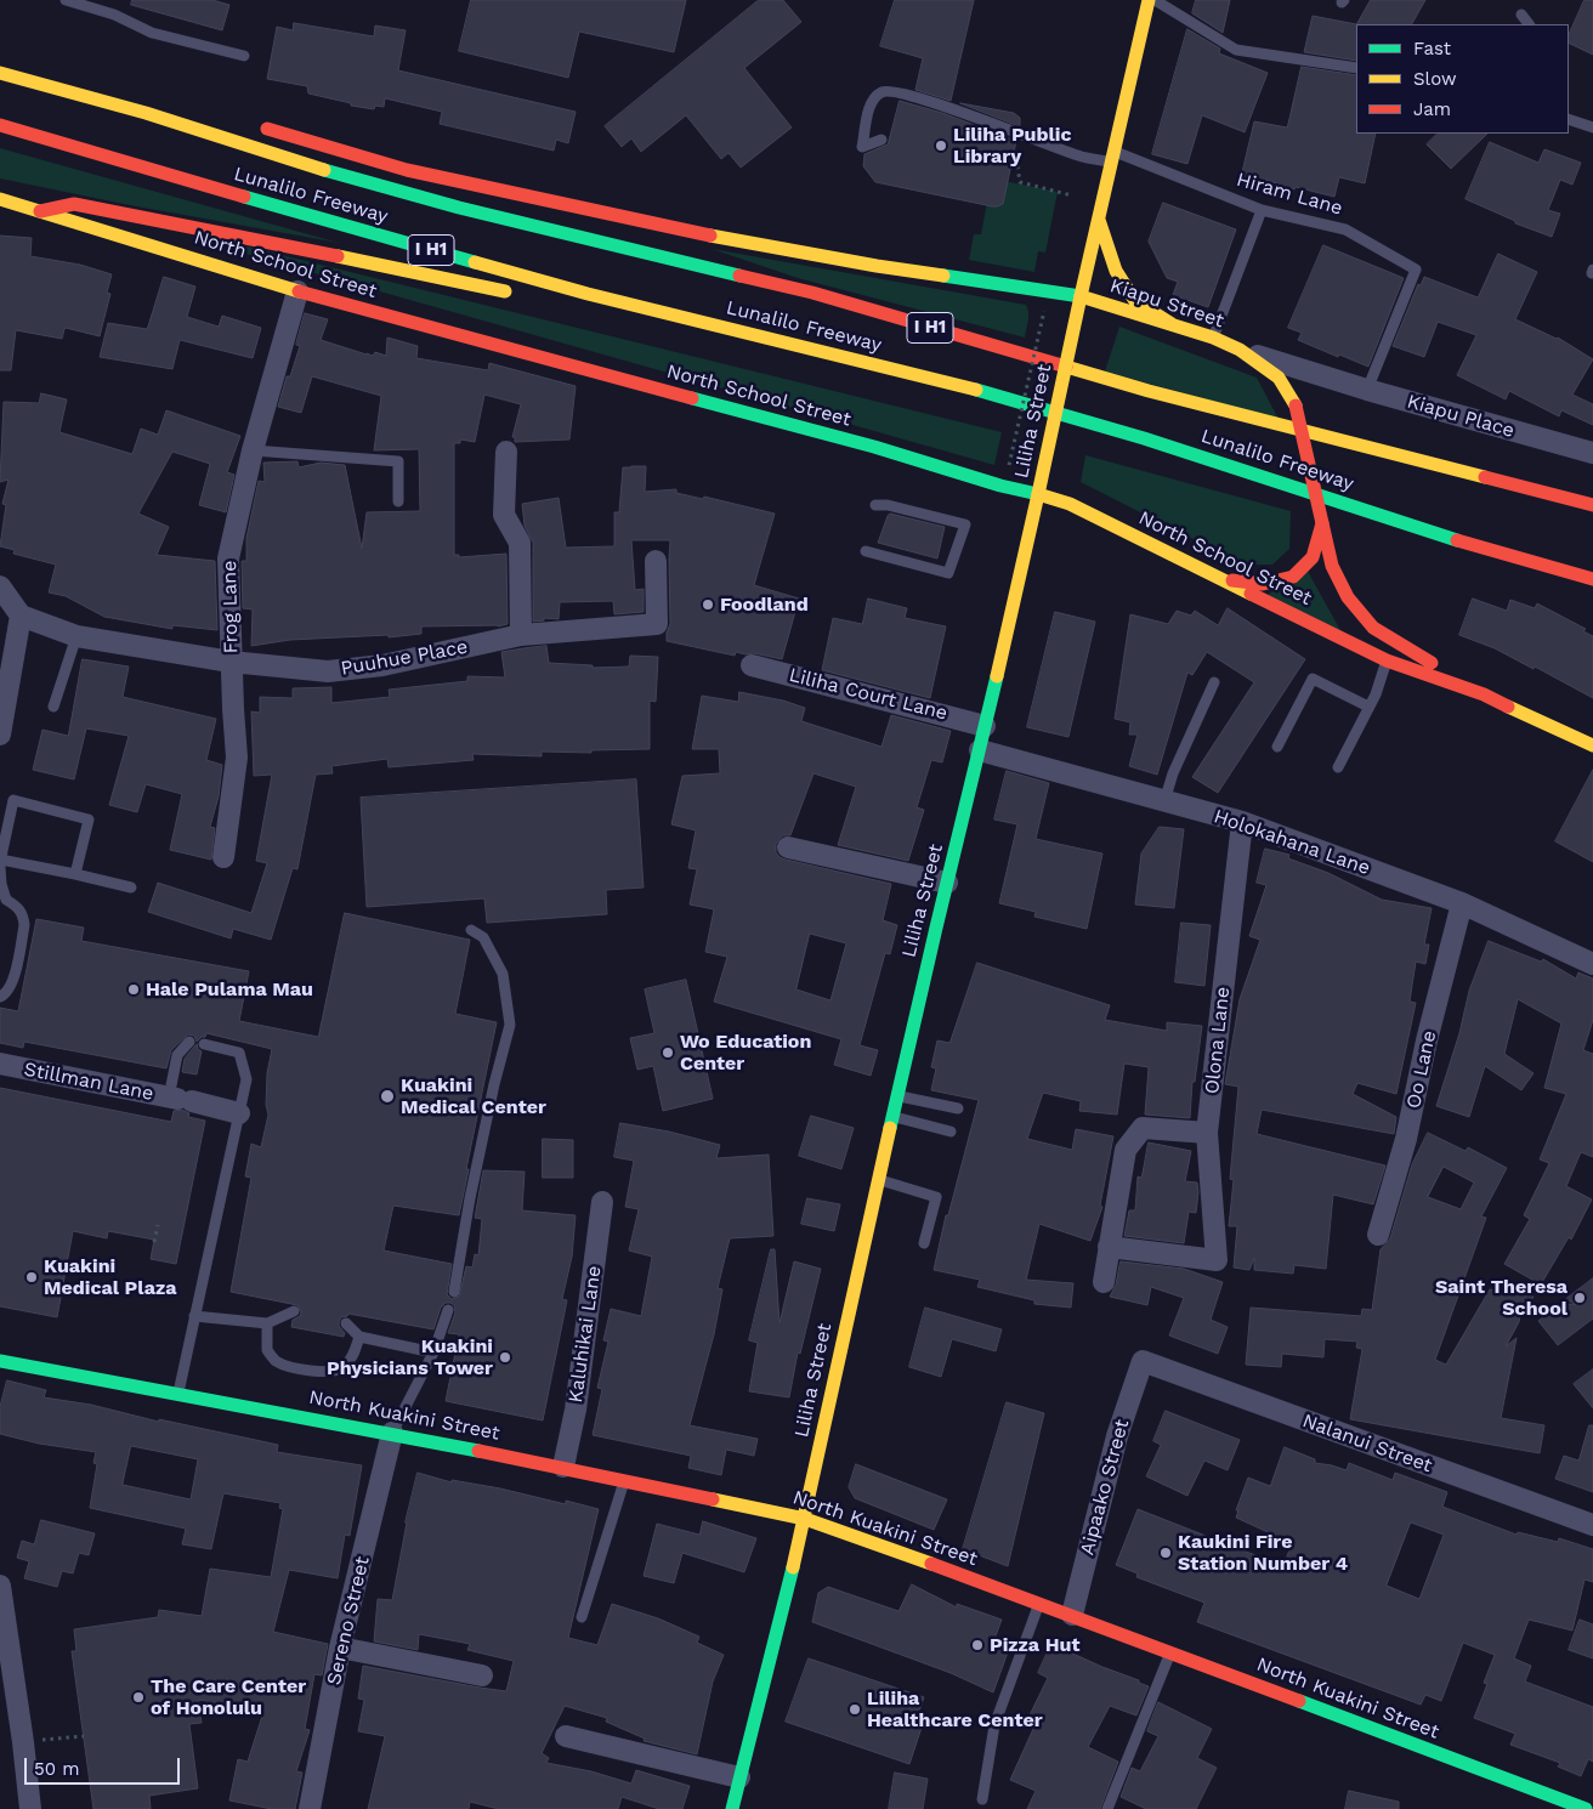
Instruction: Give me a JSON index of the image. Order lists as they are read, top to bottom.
{
  "streets": {
    "main road": [
      "Lunalilo Freeway",
      "I H1",
      "North School Street",
      "Kiapu Street",
      "Liliha Street",
      "North Kuakini Street"
    ],
    "street": [
      "Kiapu Place",
      "Frog Lane",
      "Puuhue Place",
      "Liliha Court Lane",
      "Holokahana Lane",
      "Olona Lane",
      "Oo Lane",
      "Stillman Lane",
      "Kaluhikai Lane",
      "Nalanui Street",
      "Aipaako Street",
      "Sereno Street"
    ],
    "lane": ["Hiram Lane"]
  },
  "crossings": [
    ["Hiram Lane", "Kiapu Place"],
    ["Hiram Lane", "Liliha Street"],
    ["North School Street", "Kiapu Street"],
    ["North School Street", "Kiapu Place"],
    ["North School Street", "Liliha Street"],
    ["North School Street", "Frog Lane"],
    ["Kiapu Street", "Kiapu Place"],
    ["Kiapu Street", "Liliha Street"],
    ["Liliha Street", "Liliha Court Lane"],
    ["Liliha Street", "Holokahana Lane"],
    ["Liliha Street", "North Kuakini Street"],
    ["Frog Lane", "Puuhue Place"],
    ["Holokahana Lane", "Olona Lane"],
    ["Holokahana Lane", "Oo Lane"],
    ["Kaluhikai Lane", "North Kuakini Street"],
    ["North Kuakini Street", "Aipaako Street"],
    ["North Kuakini Street", "Sereno Street"],
    ["Nalanui Street", "Aipaako Street"]
  ],
  "places": [
    "Liliha Public Library",
    "Foodland",
    "Hale Pulama Mau",
    "Wo Education Center",
    "Kuakini Medical Center",
    "Kuakini Medical Plaza",
    "Saint Theresa School",
    "Kuakini Physicians Tower",
    "Kaukini Fire Station Number 4",
    "Pizza Hut",
    "The Care Center of Honolulu",
    "Liliha Healthcare Center"
  ],
  "legend": ["Fast", "Slow", "Jam"],
  "scale_bar": "50 m"
}
